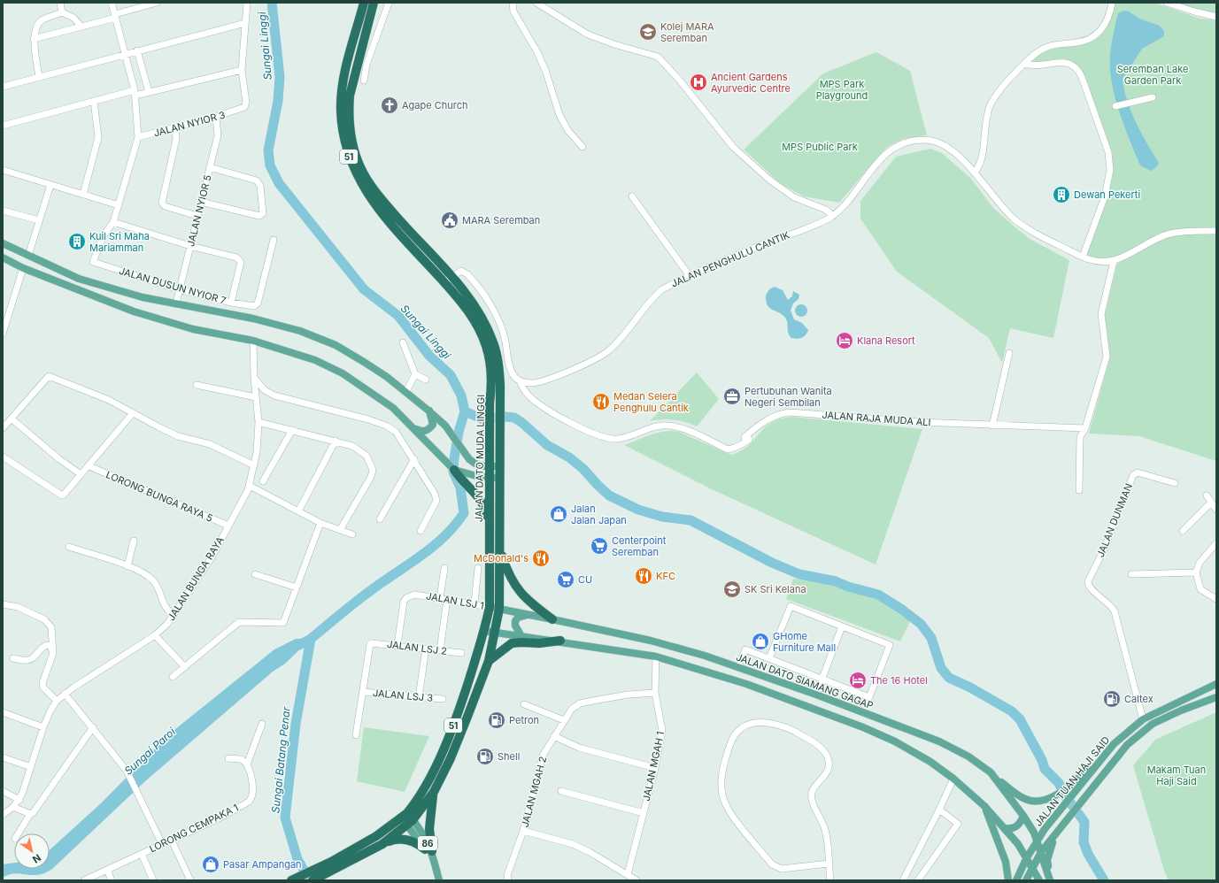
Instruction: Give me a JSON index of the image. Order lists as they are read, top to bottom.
{
  "streets": {
    "highway": ["51", "JALAN DATO MUDA LINGGI"],
    "main road": ["JALAN DATO SIAMANG GAGAP", "JALAN TUAN HAJI SAID", "86"],
    "street": [
      "JALAN NYIOR 3",
      "JALAN NYIOR 5",
      "JALAN PENGHULU CANTIK",
      "JALAN DUSUN NYIOR 7",
      "JALAN RAJA MUDA ALI",
      "LORONG BUNGA RAYA 5",
      "JALAN DUNMAN",
      "JALAN BUNGA RAYA",
      "JALAN LSJ 1",
      "JALAN LSJ 2",
      "JALAN LSJ 3",
      "JALAN MGAH 1",
      "JALAN MGAH 2",
      "LORONG CEMPAKA 1"
    ]
  },
  "crossings": [
    ["JALAN NYIOR 3", "JALAN NYIOR 5"],
    ["JALAN NYIOR 5", "JALAN DUSUN NYIOR 7"],
    ["JALAN PENGHULU CANTIK", "JALAN RAJA MUDA ALI"],
    ["JALAN DATO MUDA LINGGI", "JALAN LSJ 1"],
    ["JALAN DATO MUDA LINGGI", "JALAN DATO SIAMANG GAGAP"],
    ["JALAN DATO MUDA LINGGI", "86"],
    ["LORONG BUNGA RAYA 5", "JALAN BUNGA RAYA"],
    ["JALAN DUNMAN", "JALAN TUAN HAJI SAID"],
    ["JALAN LSJ 1", "JALAN LSJ 2"],
    ["JALAN LSJ 1", "JALAN DATO SIAMANG GAGAP"],
    ["JALAN LSJ 2", "JALAN LSJ 3"],
    ["JALAN DATO SIAMANG GAGAP", "JALAN TUAN HAJI SAID"],
    ["JALAN MGAH 1", "JALAN MGAH 2"]
  ],
  "water": ["Sungai Linggi", "Sungai Paroi", "Sungai Batang Penar"],
  "parks": [
    "Seremban Lake Garden Park",
    "MPS Park Playground",
    "MPS Public Park",
    "Makam Tuan Haji Said"
  ],
  "places": {
    "school or university": ["Kolej MARA Seremban", "SK Sri Kelana"],
    "hospital": ["Ancient Gardens Ayurvedic Centre"],
    "church": ["Agape Church"],
    "building": ["Dewan Pekerti", "Kuil Sri Maha Mariamman"],
    "public building": ["MARA Seremban"],
    "hotel": ["Klana Resort", "The 16 Hotel"],
    "office": ["Pertubuhan Wanita Negeri Sembilan"],
    "restaurant": ["Medan Selera Penghulu Cantik", "McDonald's", "KFC"],
    "shop": ["Jalan Jalan Japan", "GHome Furniture Mall", "Pasar Ampangan"],
    "supermarket": ["Centerpoint Seremban", "CU"],
    "fuel station": ["Caltex", "Petron", "Shell"]
  },
  "north": "bottom right"
}
